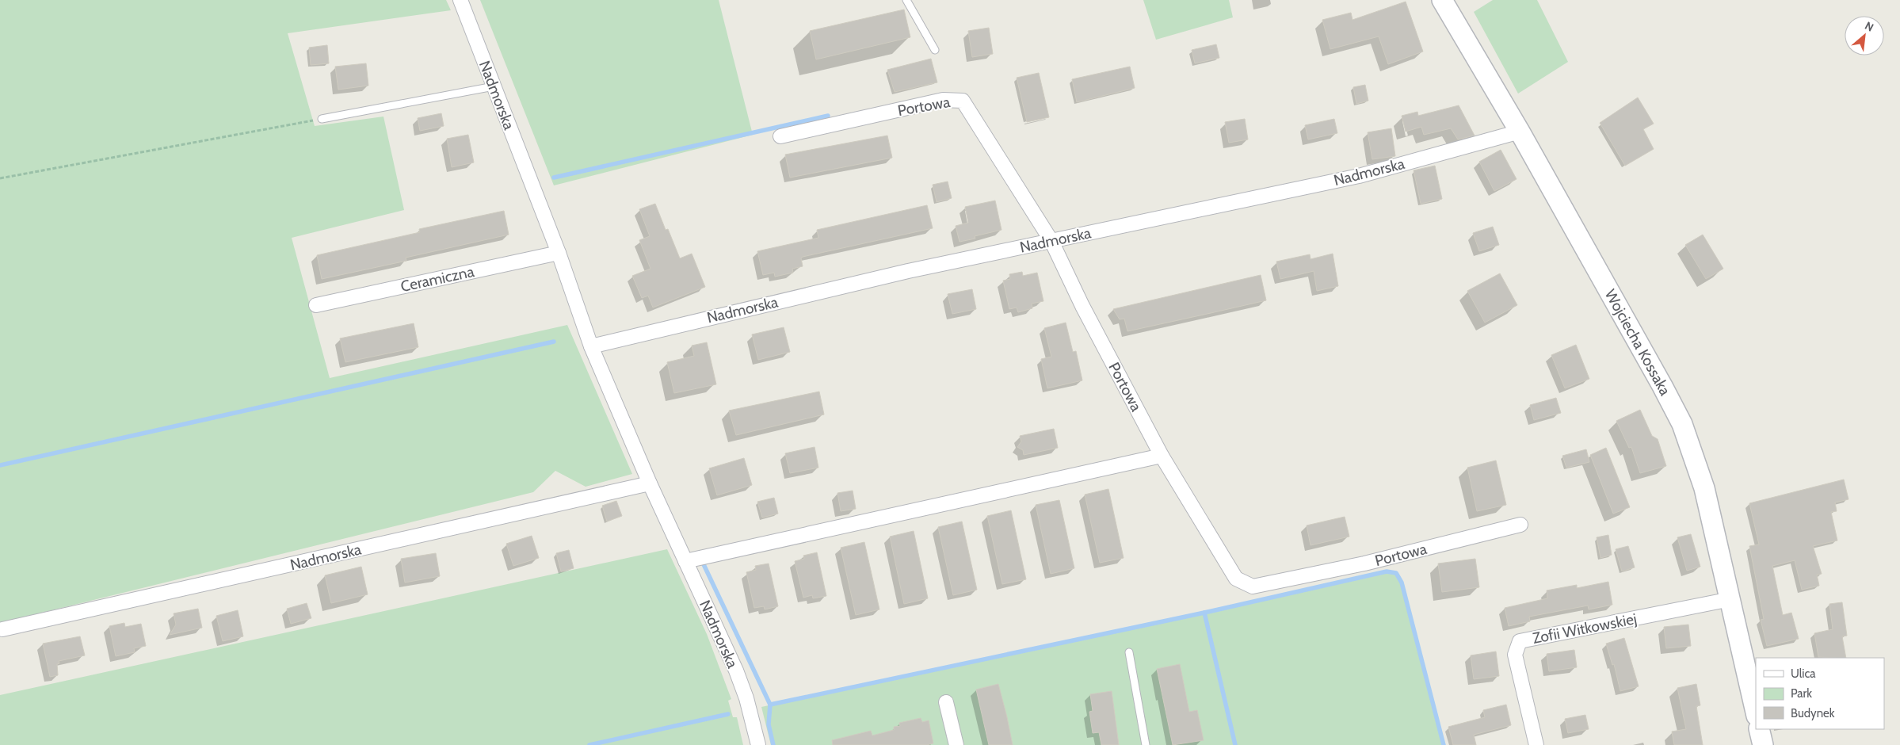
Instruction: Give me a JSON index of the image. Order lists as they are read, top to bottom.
{
  "streets": {
    "main road": ["Wojciecha Kossaka"],
    "street": [
      "Nadmorska",
      "Portowa",
      "Ceramiczna",
      "Zofii Witkowskiej"
    ]
  },
  "crossings": [
    ["Nadmorska", "Portowa"],
    ["Nadmorska", "Ceramiczna"],
    ["Nadmorska", "Wojciecha Kossaka"],
    ["Wojciecha Kossaka", "Zofii Witkowskiej"]
  ],
  "legend": ["Ulica", "Park", "Budynek"],
  "north": "top right"
}
